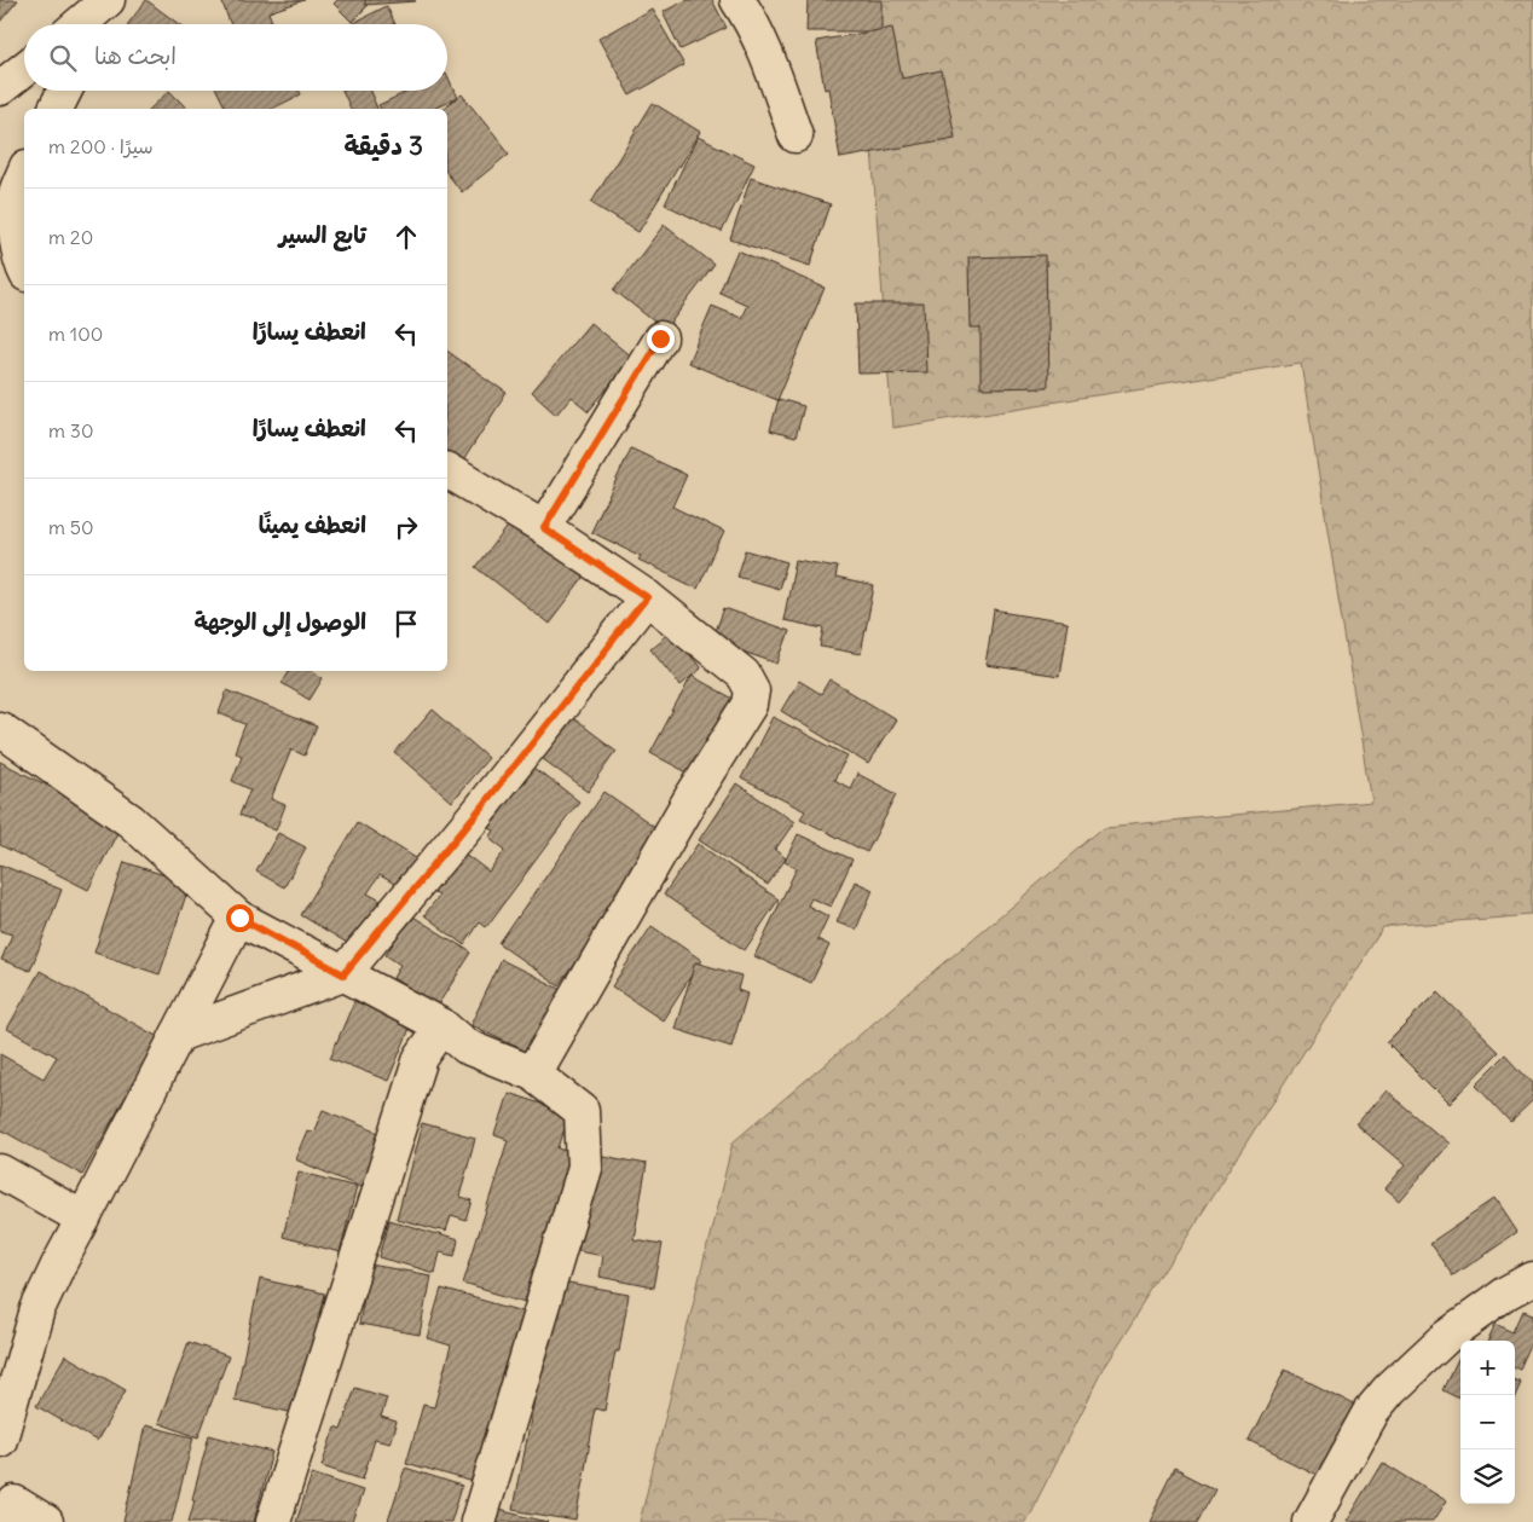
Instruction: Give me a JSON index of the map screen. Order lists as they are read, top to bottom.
{
  "page": {
    "search": "ابحث هنا",
    "heading": ["3 دقيقة", "سيرًا · 200 m"],
    "list": [
      ["تابع السير", "20 m"],
      ["انعطف يسارًا", "100 m"],
      ["انعطف يسارًا", "30 m"],
      ["انعطف يمينًا", "50 m"],
      "الوصول إلى الوجهة"
    ],
    "map_buttons": ["+", "−"]
  }
}
